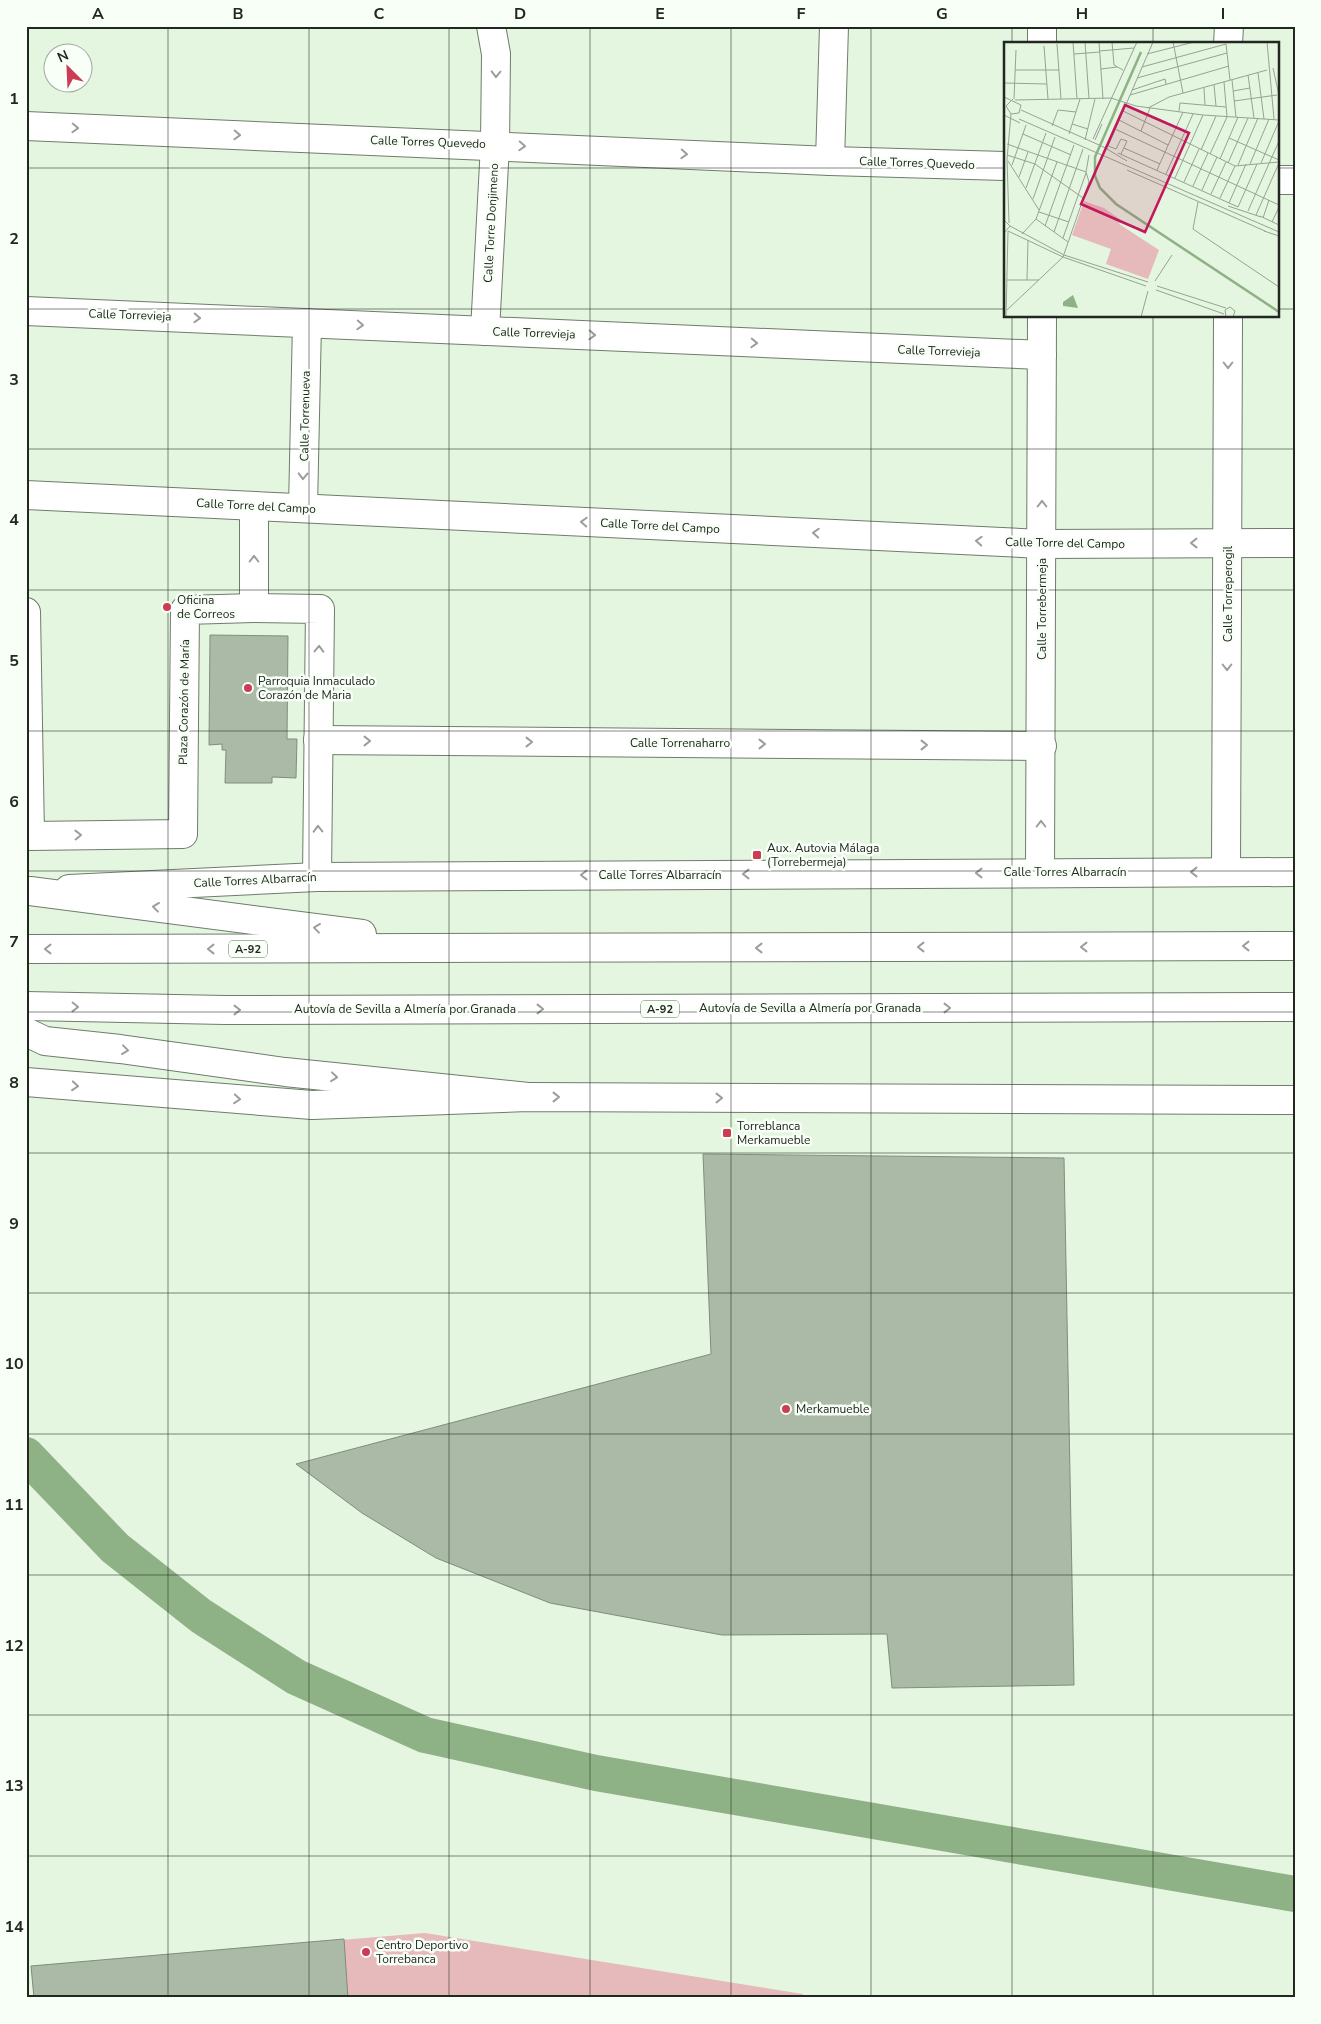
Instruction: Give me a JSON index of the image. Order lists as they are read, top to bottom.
{
  "streets": {
    "main road": [
      "Calle Torres Quevedo",
      "Calle Torre Donjimeno",
      "Calle Torrevieja",
      "Calle Torrenueva",
      "Calle Torre del Campo",
      "Calle Torreperogil",
      "Calle Torrebermeja",
      "Plaza Corazón de María",
      "Calle Torrenaharro",
      "Calle Torres Albarracín",
      "A-92",
      "Autovía de Sevilla a Almería por Granada"
    ]
  },
  "crossings": [
    ["Calle Torres Quevedo", "Calle Torre Donjimeno"],
    ["Calle Torre Donjimeno", "Calle Torrevieja"],
    ["Calle Torrevieja", "Calle Torrenueva"],
    ["Calle Torrevieja", "Calle Torrebermeja"],
    ["Calle Torrenueva", "Calle Torre del Campo"],
    ["Calle Torre del Campo", "Calle Torreperogil"],
    ["Calle Torre del Campo", "Calle Torrebermeja"],
    ["Calle Torreperogil", "Calle Torres Albarracín"],
    ["Calle Torrebermeja", "Calle Torrenaharro"],
    ["Calle Torrebermeja", "Calle Torres Albarracín"],
    ["Plaza Corazón de María", "Calle Torrenaharro"],
    ["Plaza Corazón de María", "Calle Torres Albarracín"]
  ],
  "one_way": [
    "Calle Torres Quevedo",
    "Calle Torre Donjimeno",
    "Calle Torrevieja",
    "Calle Torrenueva",
    "Calle Torre del Campo",
    "Calle Torreperogil",
    "Calle Torrebermeja"
  ],
  "places": {
    "other": [
      "Oficina de Correos",
      "Parroquia Inmaculado Corazón de Maria",
      "Merkamueble",
      "Centro Deportivo Torrebanca"
    ],
    "transit": ["Aux. Autovia Málaga (Torrebermeja)", "Torreblanca Merkamueble"]
  },
  "north": "top left",
  "grid": {
    "columns": [
      "A",
      "B",
      "C",
      "D",
      "E",
      "F",
      "G",
      "H",
      "I"
    ],
    "rows": [
      "1",
      "2",
      "3",
      "4",
      "5",
      "6",
      "7",
      "8",
      "9",
      "10",
      "11",
      "12",
      "13",
      "14"
    ]
  }
}
